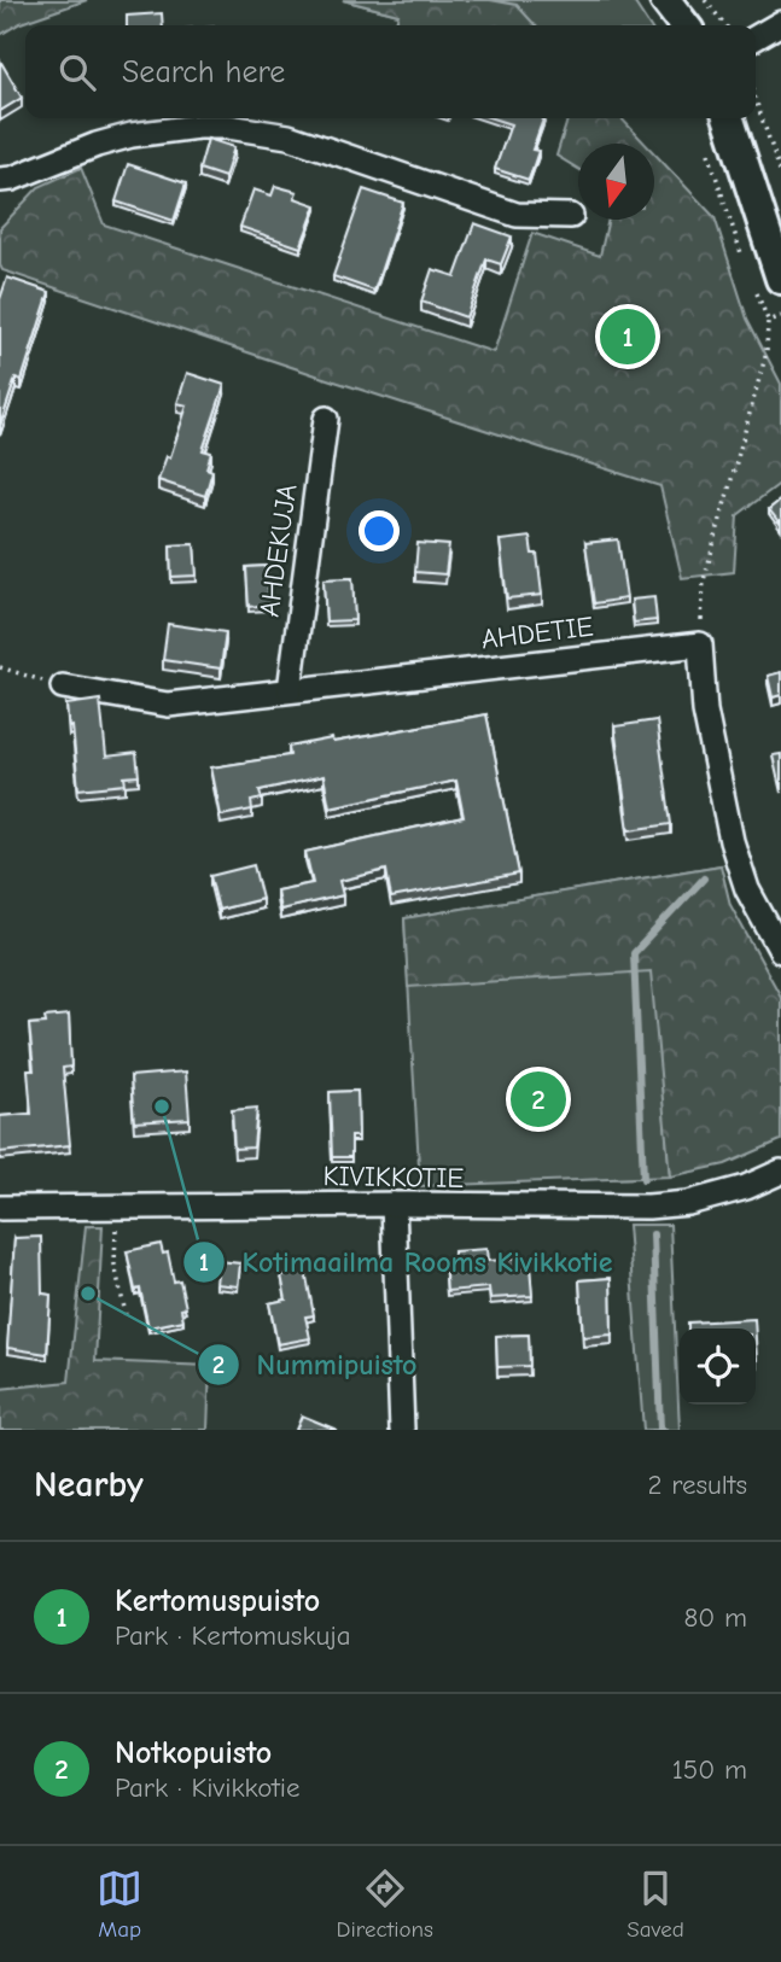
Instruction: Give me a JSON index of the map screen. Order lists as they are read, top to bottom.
{
  "streets": {
    "street": ["AHDEKUJA", "AHDETIE", "KIVIKKOTIE"]
  },
  "crossings": [
    ["AHDEKUJA", "AHDETIE"]
  ],
  "places": ["Kotimaailma Rooms Kivikkotie", "Nummipuisto"],
  "north": "bottom",
  "page": {
    "search": "Search here",
    "pins": ["1", "2"],
    "heading": ["Nearby", "2 results"],
    "list": [
      {
        "mark": "1",
        "name": "Kertomuspuisto",
        "note": "Park · Kertomuskuja",
        "value": "80 m"
      },
      {
        "mark": "2",
        "name": "Notkopuisto",
        "note": "Park · Kivikkotie",
        "value": "150 m"
      }
    ],
    "nav": ["Map", "Directions", "Saved"]
  }
}
